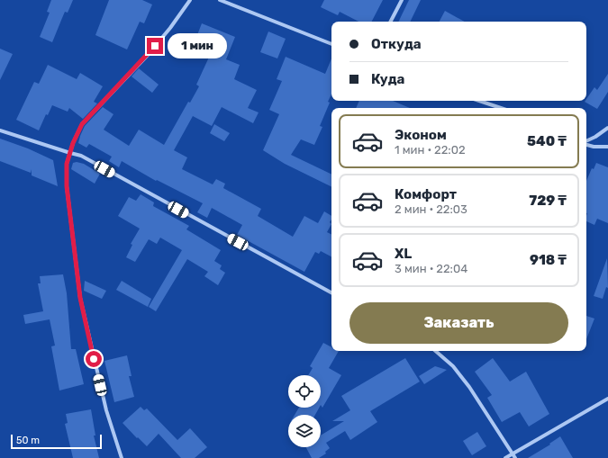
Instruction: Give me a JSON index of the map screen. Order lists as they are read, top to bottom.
{
  "scale_bar": "50 m",
  "page": {
    "banner": ["Откуда", "Куда"],
    "bubble": "1 мин",
    "list": [
      {
        "name": "Эконом",
        "note": "1 мин · 22:02",
        "value": "540 ₸"
      },
      {
        "name": "Комфорт",
        "note": "2 мин · 22:03",
        "value": "729 ₸"
      },
      {
        "name": "XL",
        "note": "3 мин · 22:04",
        "value": "918 ₸"
      }
    ],
    "buttons": "Заказать",
    "scale": "50 m"
  }
}
